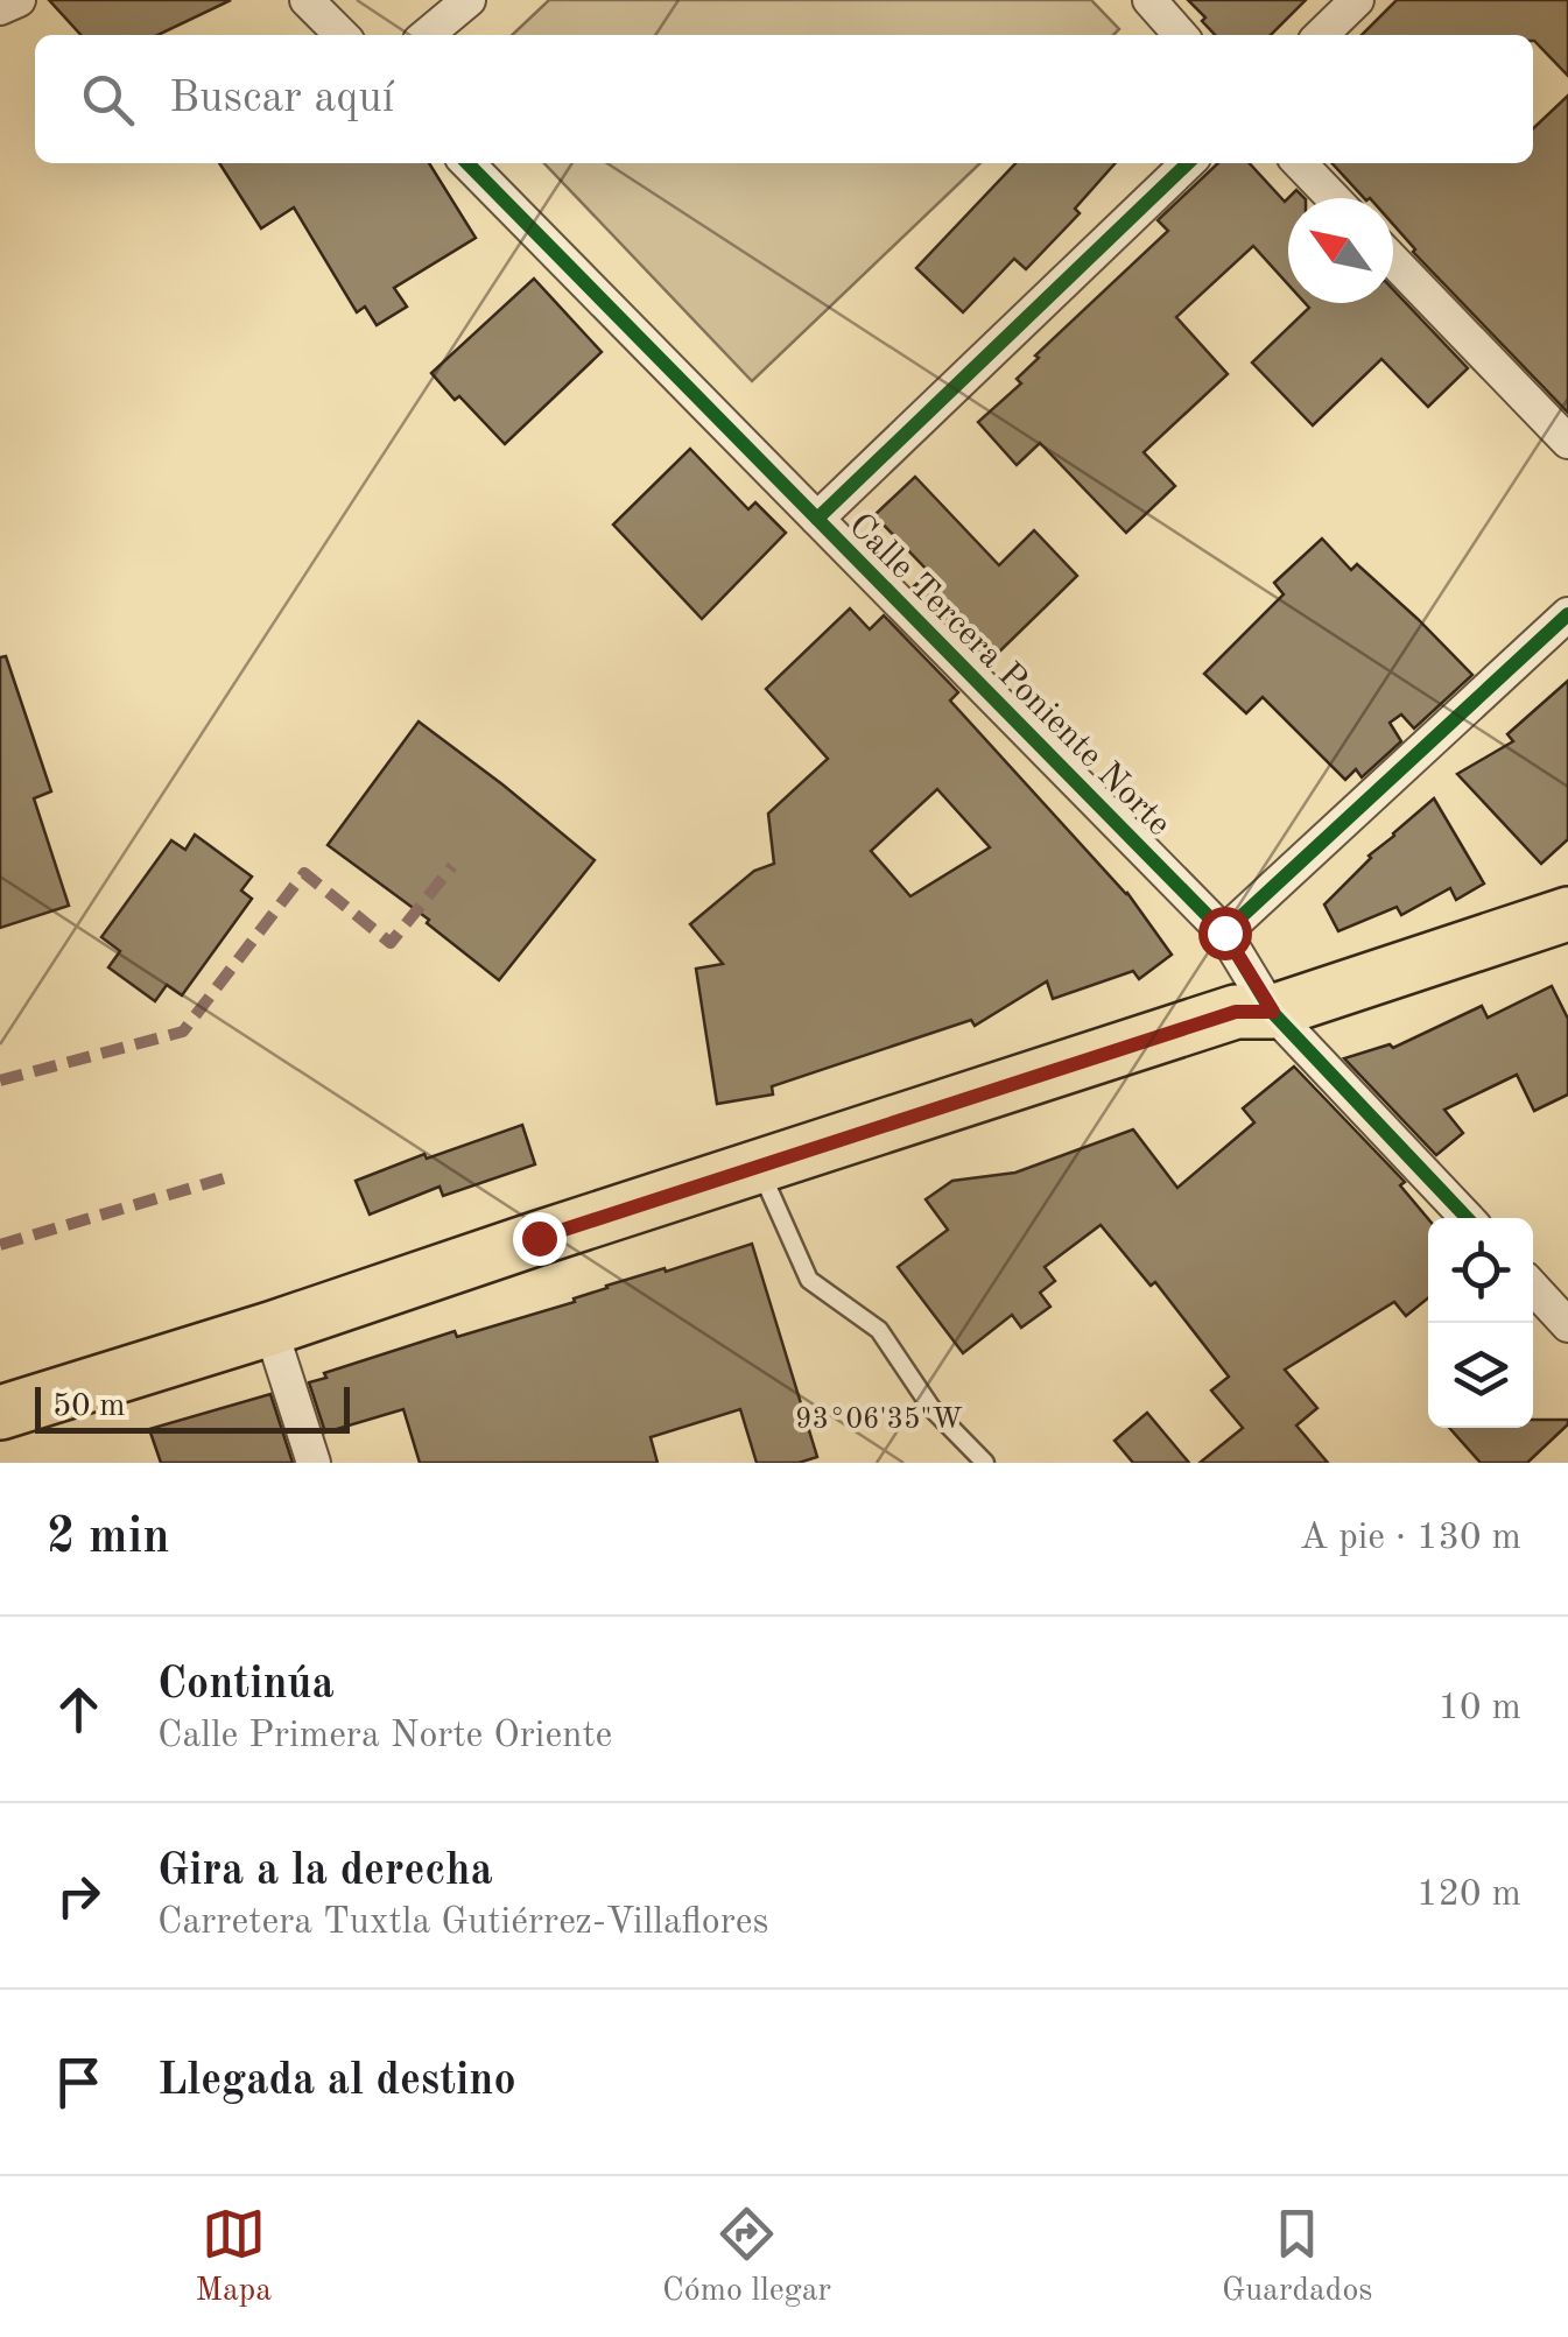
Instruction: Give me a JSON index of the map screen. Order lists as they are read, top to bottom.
{
  "streets": {
    "street": ["Calle Tercera Poniente Norte"]
  },
  "scale_bar": "50 m",
  "north": "top left",
  "page": {
    "search": "Buscar aquí",
    "scale": "50 m",
    "heading": ["2 min", "A pie · 130 m"],
    "list": [
      ["Continúa", "Calle Primera Norte Oriente", "10 m"],
      ["Gira a la derecha", "Carretera Tuxtla Gutiérrez-Villaflores", "120 m"],
      "Llegada al destino"
    ],
    "nav": ["Mapa", "Cómo llegar", "Guardados"]
  },
  "coordinates": ["93°06'35\"W"]
}
